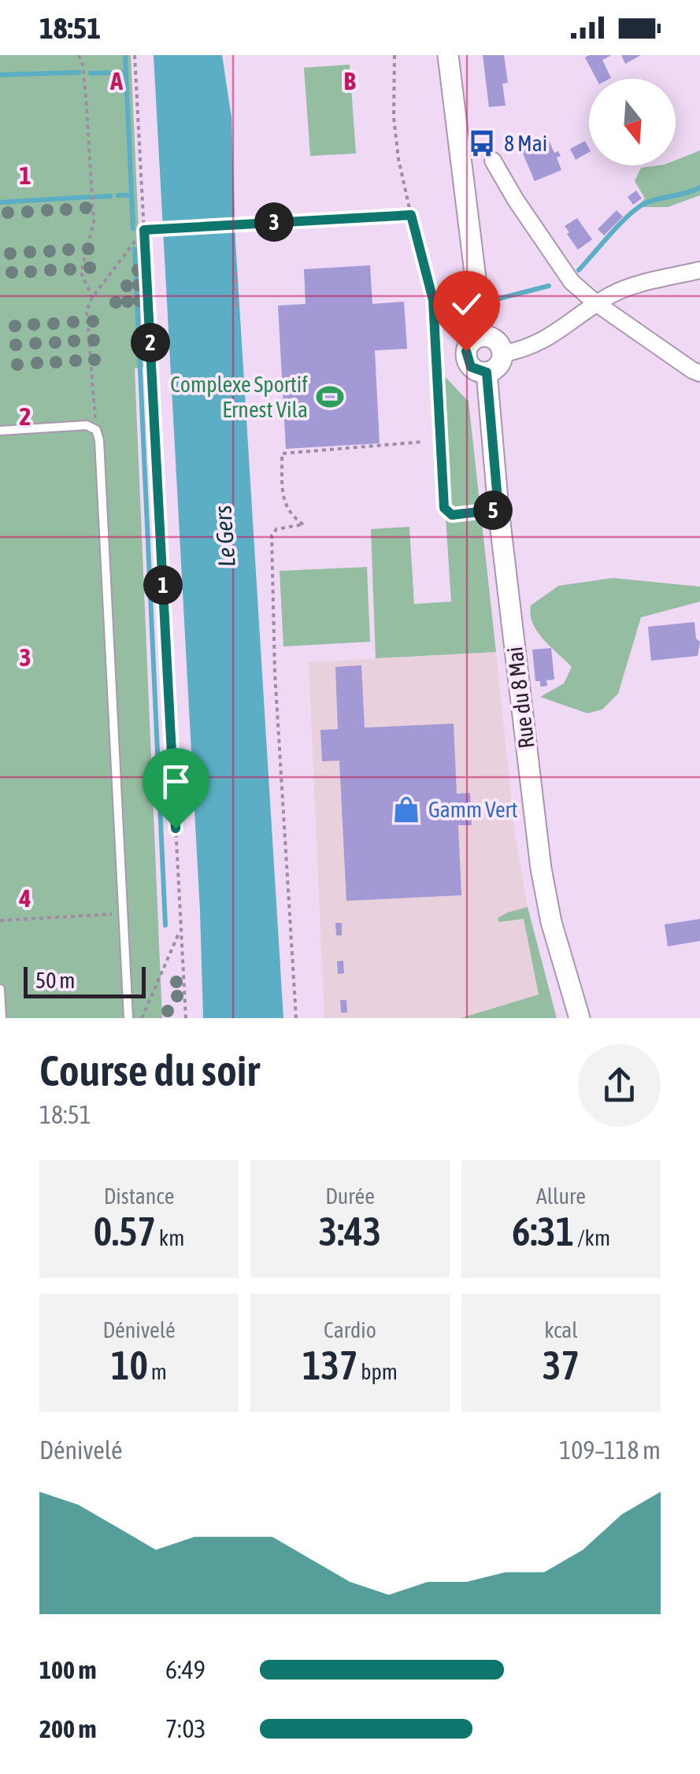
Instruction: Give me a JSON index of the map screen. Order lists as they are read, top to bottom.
{
  "streets": {
    "street": ["Rue du 8 Mai"]
  },
  "water": ["Le Gers"],
  "places": {
    "bus stop": ["8 Mai"],
    "sports": ["Complexe Sportif Ernest Vila"],
    "shop": ["Gamm Vert"]
  },
  "scale_bar": "50 m",
  "north": "bottom",
  "page": {
    "status": "18:51",
    "pins": [
      "3",
      "2",
      "5",
      "1"
    ],
    "scale": "50 m",
    "heading": ["Course du soir", "18:51"],
    "stats": [
      ["Distance", "0.57 km"],
      ["Durée", "3:43"],
      ["Allure", "6:31 /km"],
      ["Dénivelé", "10 m"],
      ["Cardio", "137 bpm"],
      ["kcal", "37"]
    ],
    "chart": ["Dénivelé", "109–118 m"],
    "list": [
      {
        "name": "100 m",
        "note": "6:49"
      },
      {
        "name": "200 m",
        "note": "7:03"
      }
    ]
  },
  "grid": {
    "columns": ["A", "B"],
    "rows": [
      "1",
      "2",
      "3",
      "4"
    ]
  }
}
